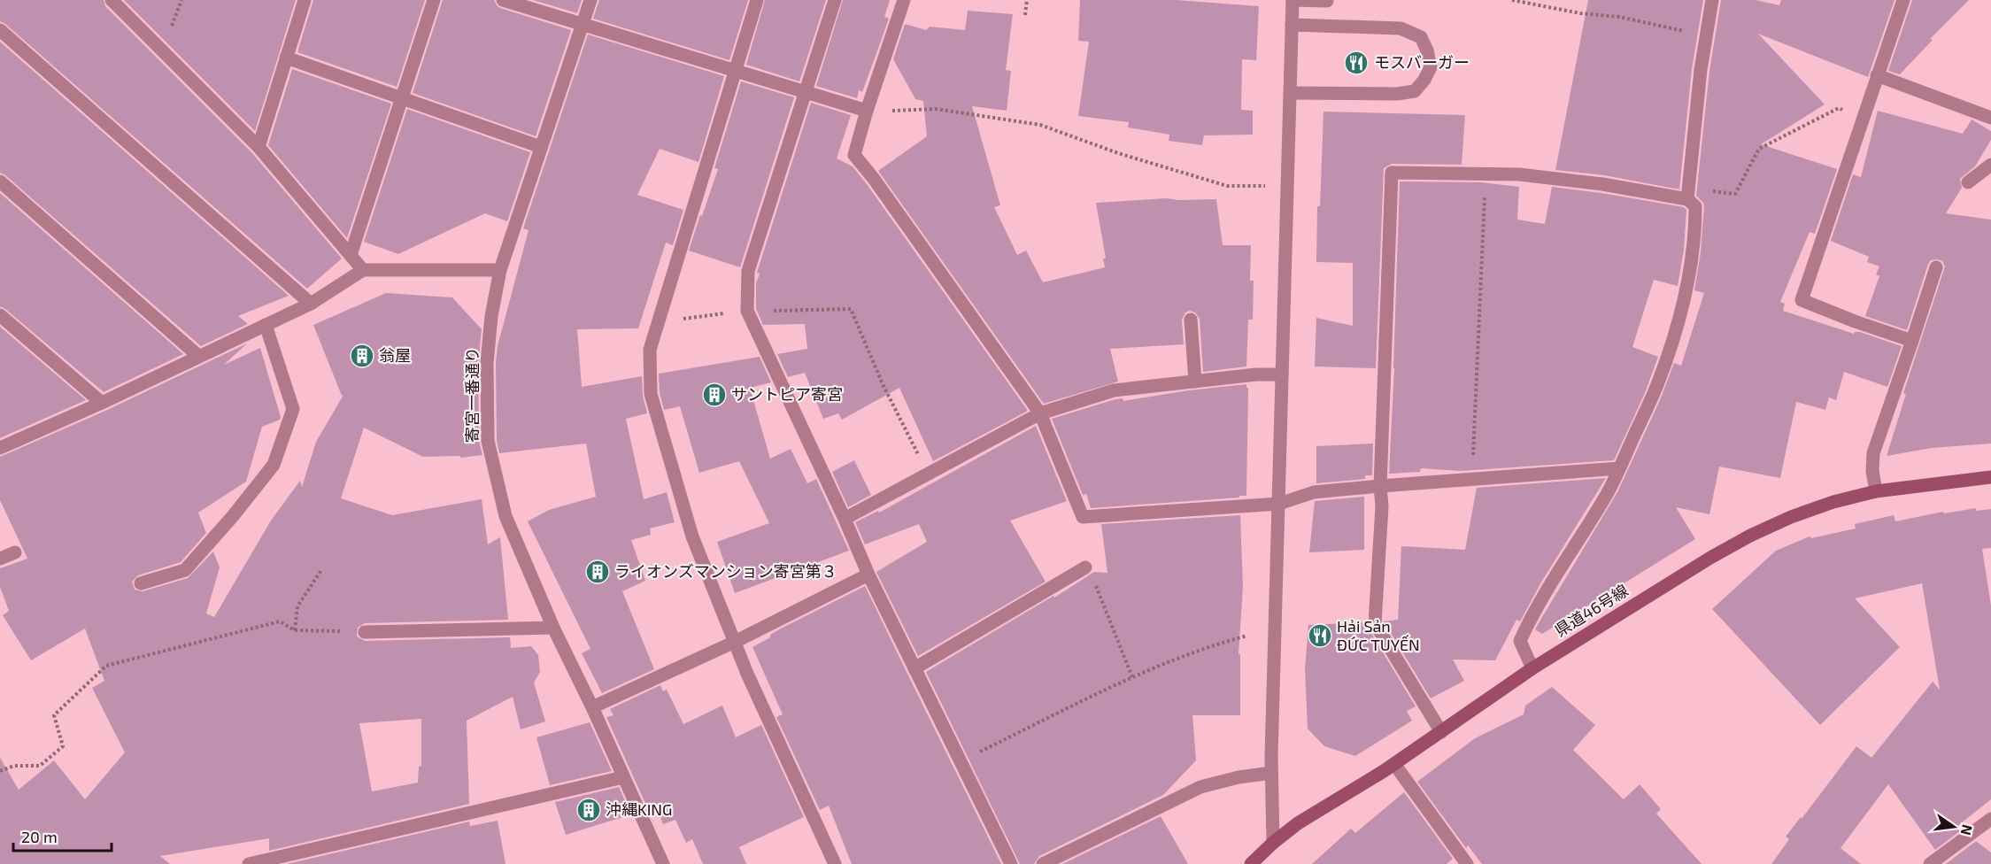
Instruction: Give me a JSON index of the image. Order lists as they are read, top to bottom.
{
  "streets": {
    "main road": ["県道46号線"],
    "street": ["寄宮一番通り"]
  },
  "places": {
    "restaurant": ["モスバーガー", "Hải Sản ĐỨC TUYẾN"],
    "building": [
      "翁屋",
      "サントピア寄宮",
      "ライオンズマンション寄宮第３",
      "沖縄KING"
    ]
  },
  "scale_bar": "20 m",
  "north": "right"
}
